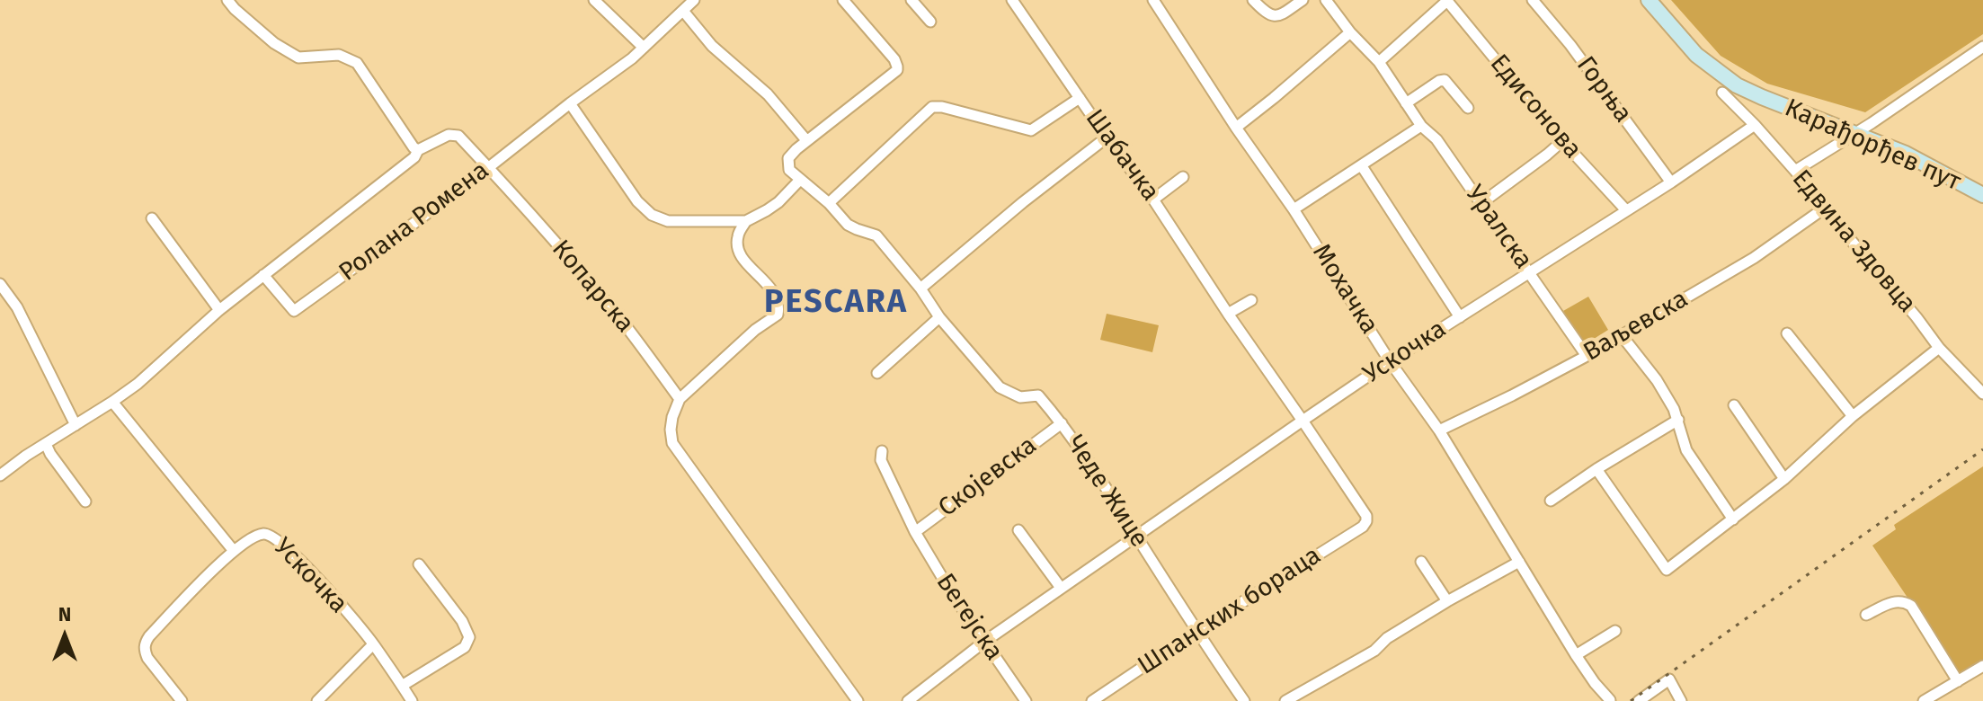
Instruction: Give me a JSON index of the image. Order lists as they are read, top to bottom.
{
  "streets": {
    "main road": ["Карађорђев пут"],
    "street": [
      "Горња",
      "Едисонова",
      "Шабачка",
      "Ролана Ромена",
      "Уралска",
      "Едвина Здовца",
      "Копарска",
      "Мохачка",
      "Ваљевска",
      "Ускочка",
      "Скојевска",
      "Чеде Жице",
      "Шпанских бораца",
      "Бегејска"
    ]
  },
  "crossings": [
    ["Горња", "Ускочка"],
    ["Едисонова", "Ускочка"],
    ["Шабачка", "Ускочка"],
    ["Шабачка", "Шпанских бораца"],
    ["Ролана Ромена", "Копарска"],
    ["Ролана Ромена", "Ускочка"],
    ["Уралска", "Ваљевска"],
    ["Уралска", "Ускочка"],
    ["Едвина Здовца", "Ваљевска"],
    ["Едвина Здовца", "Ускочка"],
    ["Мохачка", "Ваљевска"],
    ["Мохачка", "Ускочка"],
    ["Ускочка", "Чеде Жице"],
    ["Ускочка", "Бегејска"],
    ["Скојевска", "Чеде Жице"],
    ["Скојевска", "Бегејска"],
    ["Чеде Жице", "Шпанских бораца"]
  ],
  "districts": ["PESCARA"],
  "north": "top"
}
